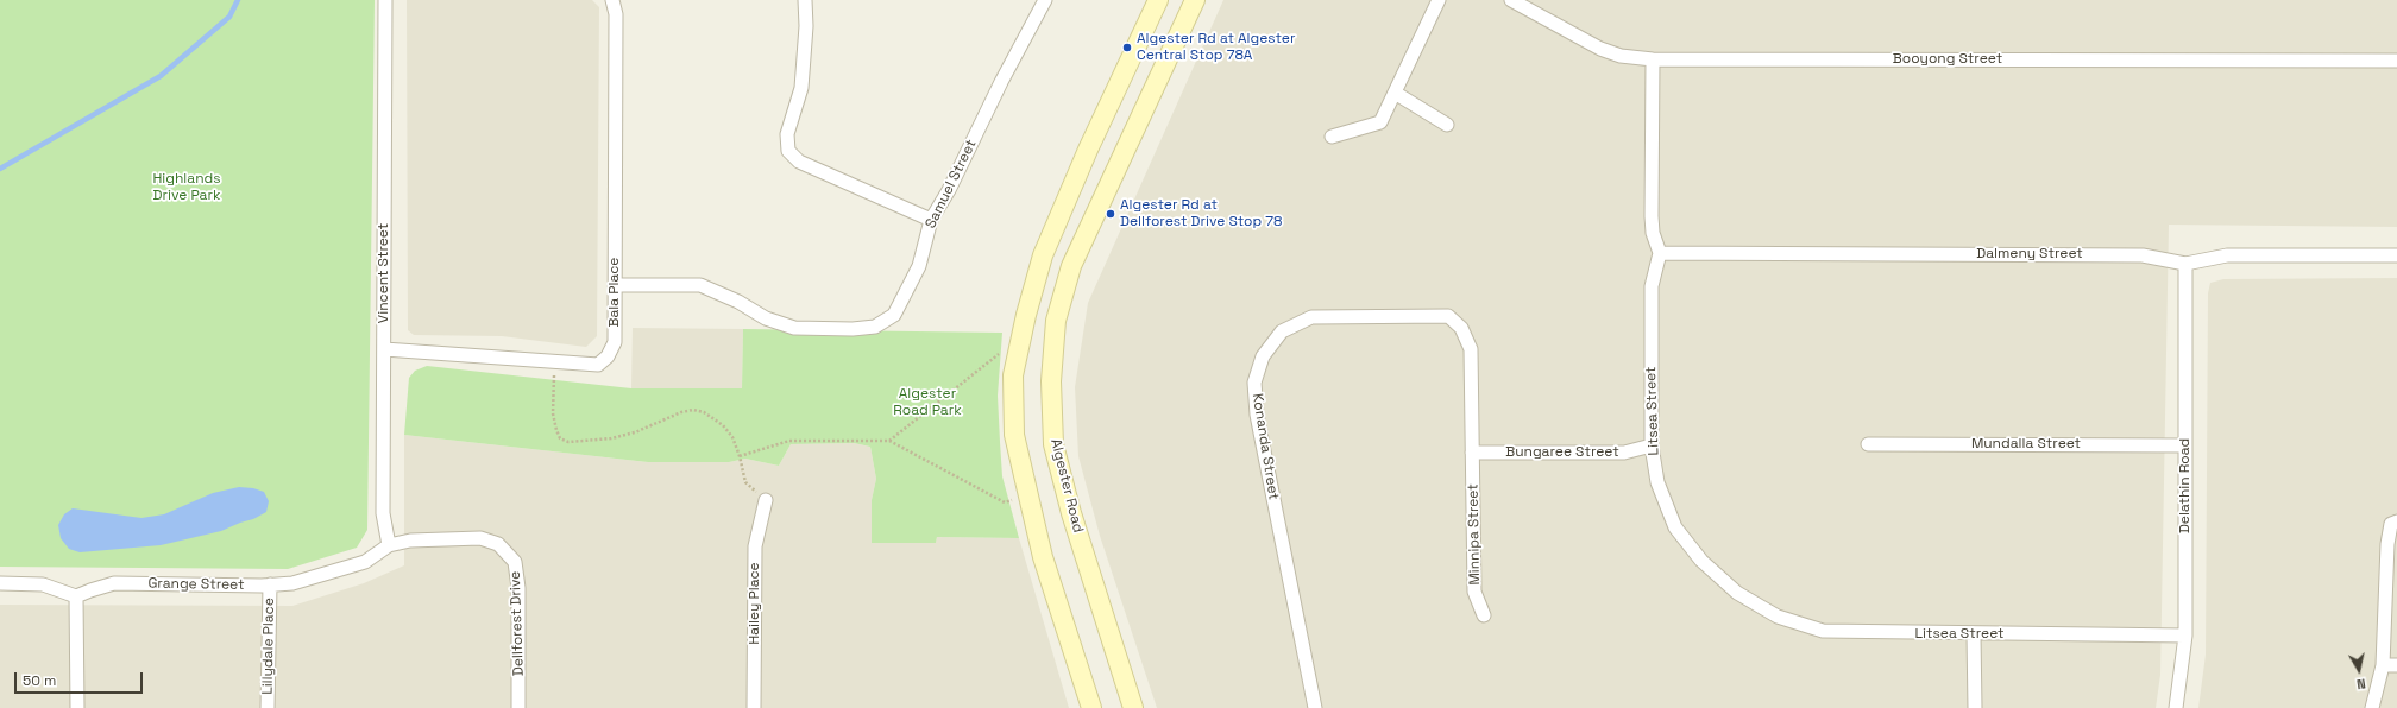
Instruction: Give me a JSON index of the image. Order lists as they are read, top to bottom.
{
  "streets": {
    "main road": ["Algester Road"],
    "street": [
      "Booyong Street",
      "Samuel Street",
      "Dalmeny Street",
      "Vincent Street",
      "Bala Place",
      "Litsea Street",
      "Mundalla Street",
      "Konanda Street",
      "Bungaree Street",
      "Delathin Road",
      "Minnipa Street",
      "Grange Street",
      "Hailey Place",
      "Dellforest Drive",
      "Lillydale Place"
    ]
  },
  "crossings": [
    ["Samuel Street", "Bala Place"],
    ["Dalmeny Street", "Litsea Street"],
    ["Dalmeny Street", "Delathin Road"],
    ["Vincent Street", "Bala Place"],
    ["Vincent Street", "Grange Street"],
    ["Vincent Street", "Dellforest Drive"],
    ["Litsea Street", "Bungaree Street"],
    ["Litsea Street", "Delathin Road"],
    ["Mundalla Street", "Delathin Road"],
    ["Konanda Street", "Bungaree Street"],
    ["Konanda Street", "Minnipa Street"],
    ["Bungaree Street", "Minnipa Street"],
    ["Grange Street", "Dellforest Drive"],
    ["Grange Street", "Lillydale Place"]
  ],
  "parks": ["Highlands Drive Park", "Algester Road Park"],
  "places": ["Algester Rd at Algester Central Stop 78A", "Algester Rd at Dellforest Drive Stop 78"],
  "scale_bar": "50 m",
  "north": "bottom"
}
